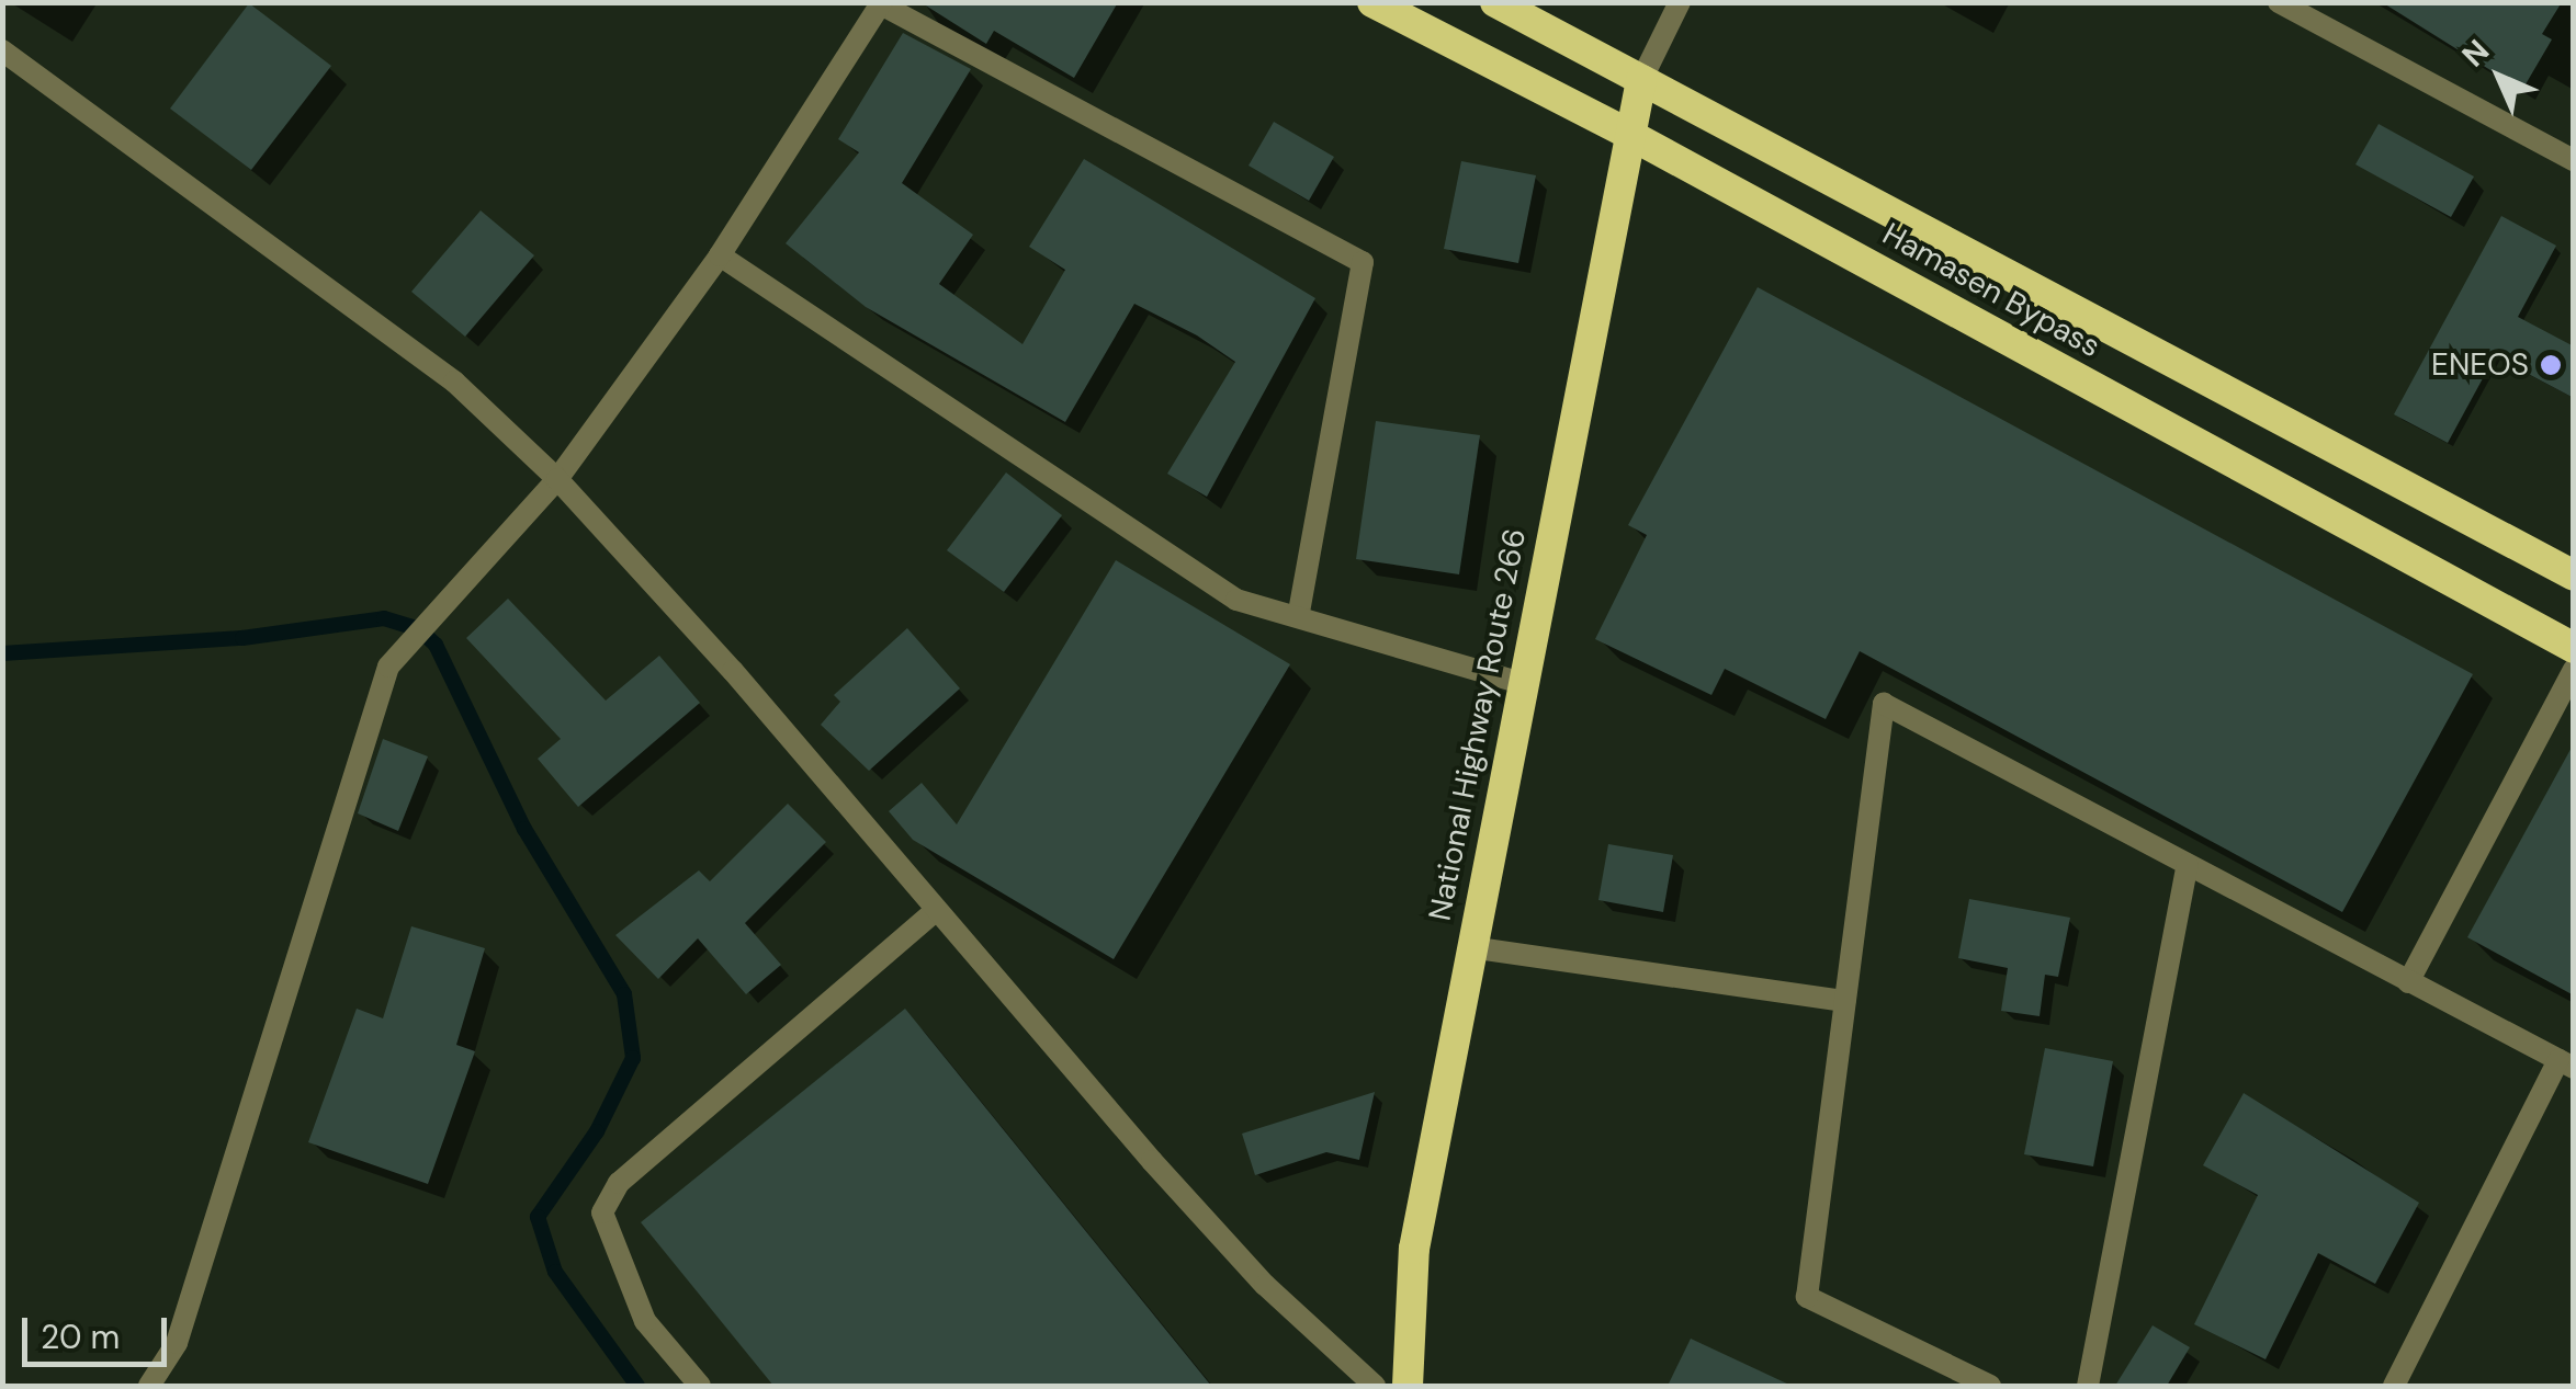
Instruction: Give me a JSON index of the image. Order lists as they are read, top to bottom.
{
  "streets": {
    "highway": ["Hamasen Bypass", "National Highway Route 266"]
  },
  "crossings": [
    ["Hamasen Bypass", "National Highway Route 266"]
  ],
  "places": ["ENEOS"],
  "scale_bar": "20 m",
  "north": "top left"
}
